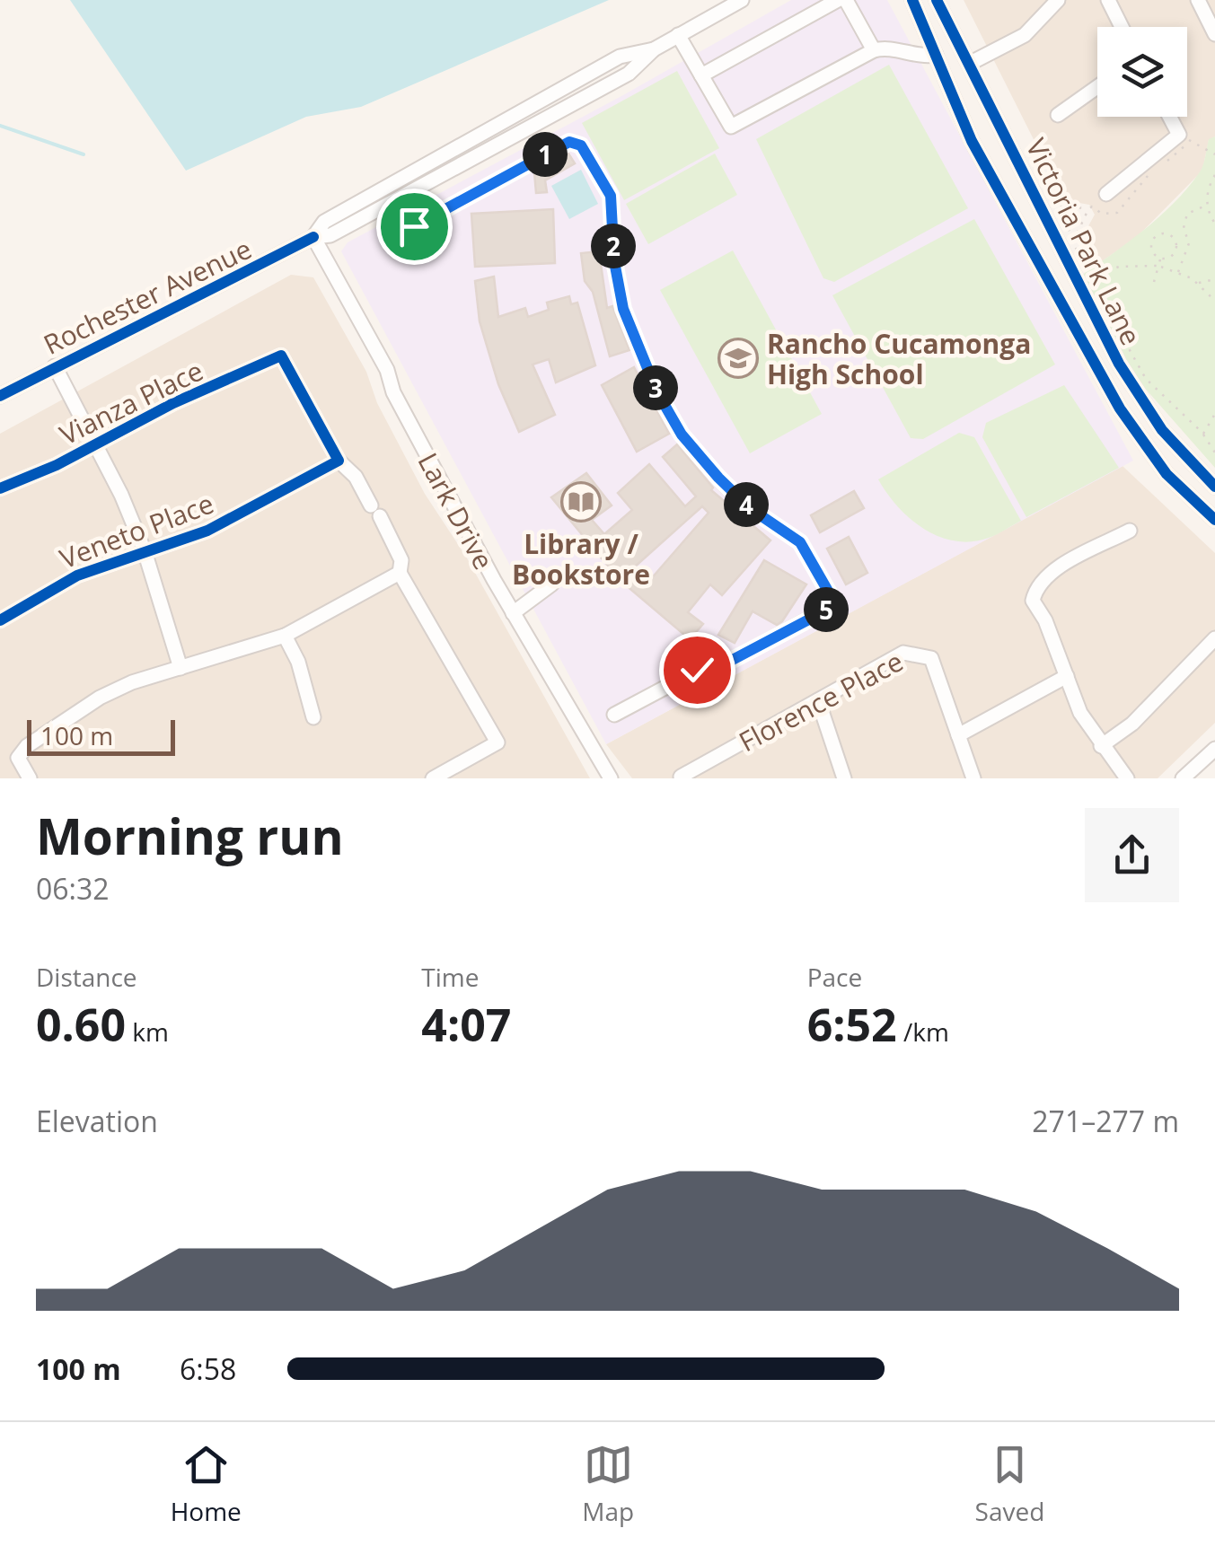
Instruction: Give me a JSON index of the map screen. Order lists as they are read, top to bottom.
{
  "streets": {
    "street": [
      "Victoria Park Lane",
      "Rochester Avenue",
      "Vianza Place",
      "Lark Drive",
      "Veneto Place",
      "Florence Place"
    ]
  },
  "crossings": [
    ["Rochester Avenue", "Lark Drive"],
    ["Vianza Place", "Veneto Place"]
  ],
  "places": {
    "school or university": ["Rancho Cucamonga High School"],
    "library": ["Library / Bookstore"]
  },
  "scale_bar": "100 m",
  "page": {
    "pins": [
      "1",
      "2",
      "3",
      "4",
      "5"
    ],
    "scale": "100 m",
    "heading": ["Morning run", "06:32"],
    "stats": [
      ["Distance", "0.60 km"],
      ["Time", "4:07"],
      ["Pace", "6:52 /km"]
    ],
    "chart": ["Elevation", "271–277 m"],
    "list": [
      {
        "name": "100 m",
        "note": "6:58"
      }
    ],
    "tabs": ["Home", "Map", "Saved"]
  }
}
